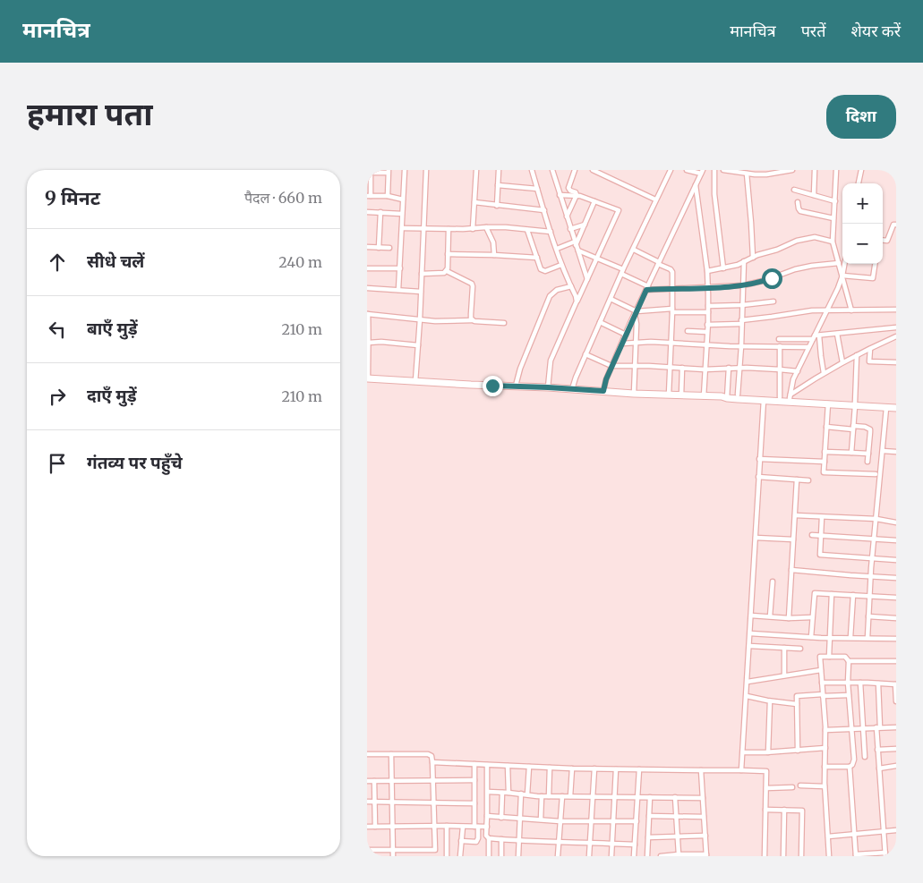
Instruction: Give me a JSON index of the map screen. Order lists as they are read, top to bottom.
{
  "page": {
    "header": "मानचित्र",
    "nav": ["मानचित्र", "परतें", "शेयर करें"],
    "title": "हमारा पता",
    "buttons": "दिशा",
    "heading": ["9 मिनट", "पैदल · 660 m"],
    "map_buttons": ["+", "−"],
    "list": [
      ["सीधे चलें", "240 m"],
      ["बाएँ मुड़ें", "210 m"],
      ["दाएँ मुड़ें", "210 m"],
      "गंतव्य पर पहुँचे"
    ]
  }
}
